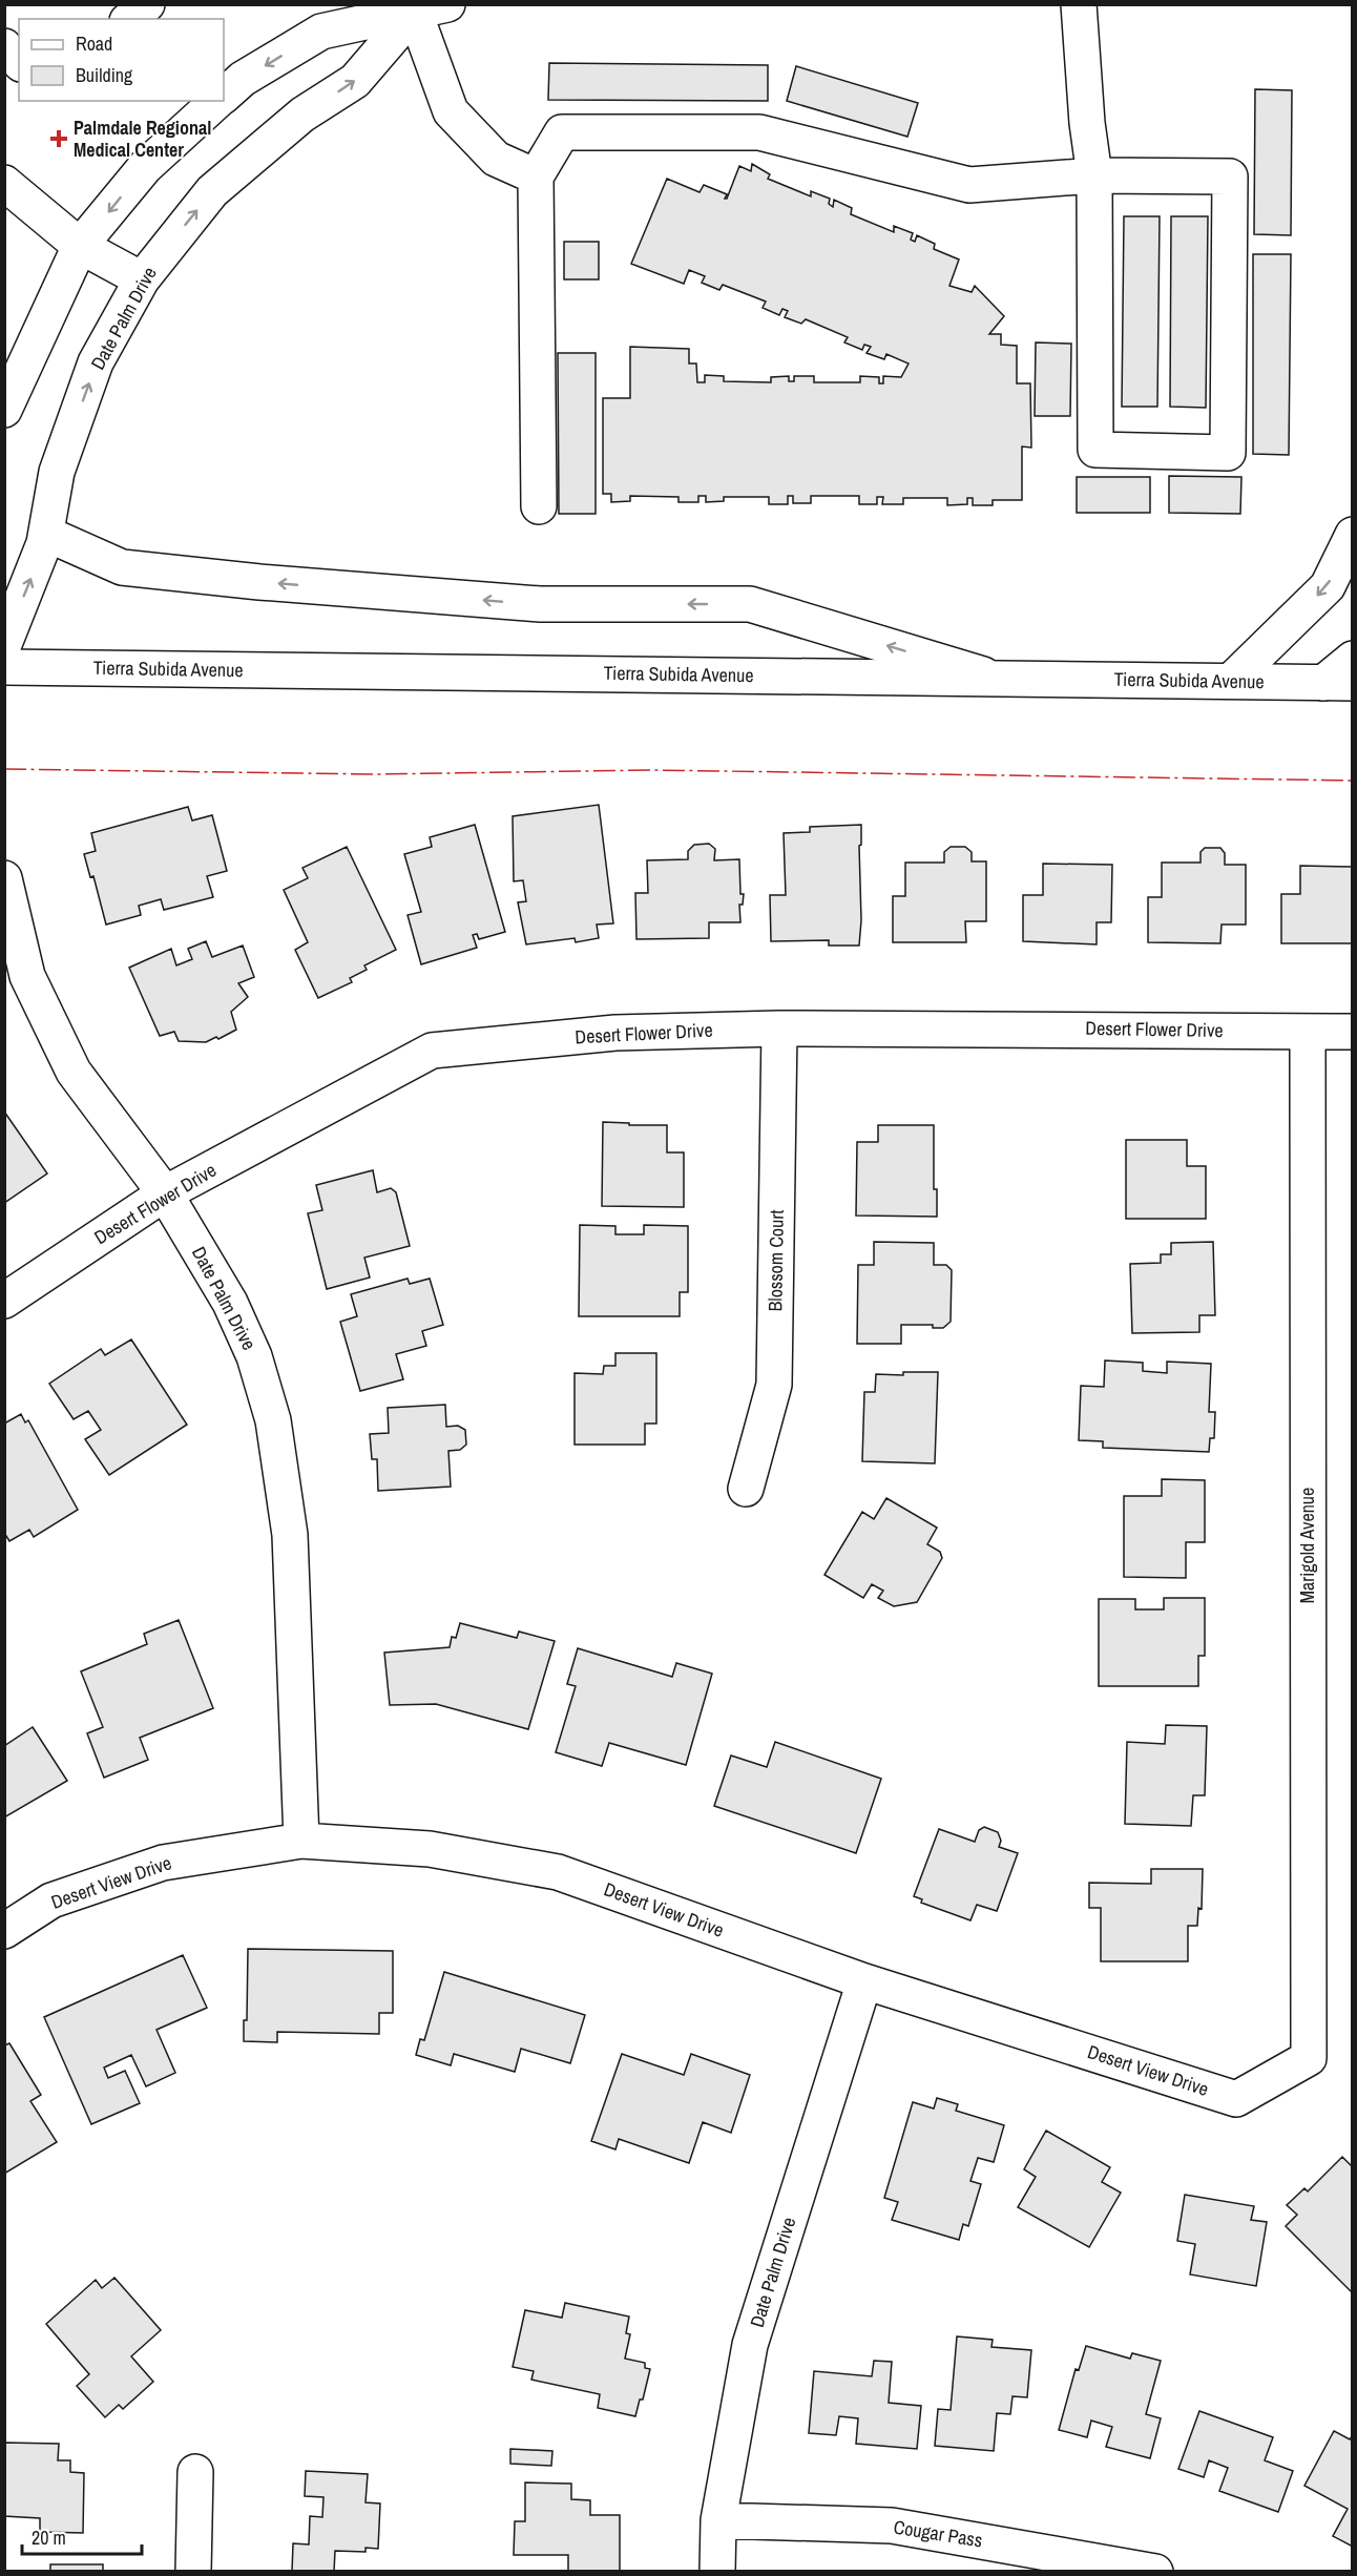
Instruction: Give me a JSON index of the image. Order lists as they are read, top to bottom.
{
  "streets": {
    "street": [
      "Date Palm Drive",
      "Tierra Subida Avenue",
      "Desert Flower Drive",
      "Blossom Court",
      "Marigold Avenue",
      "Desert View Drive",
      "Cougar Pass"
    ]
  },
  "crossings": [
    ["Date Palm Drive", "Desert Flower Drive"],
    ["Date Palm Drive", "Desert View Drive"],
    ["Date Palm Drive", "Cougar Pass"],
    ["Desert Flower Drive", "Blossom Court"],
    ["Desert Flower Drive", "Marigold Avenue"],
    ["Marigold Avenue", "Desert View Drive"]
  ],
  "places": {
    "health": ["Palmdale Regional Medical Center"]
  },
  "legend": ["Road", "Building"],
  "scale_bar": "20 m"
}
